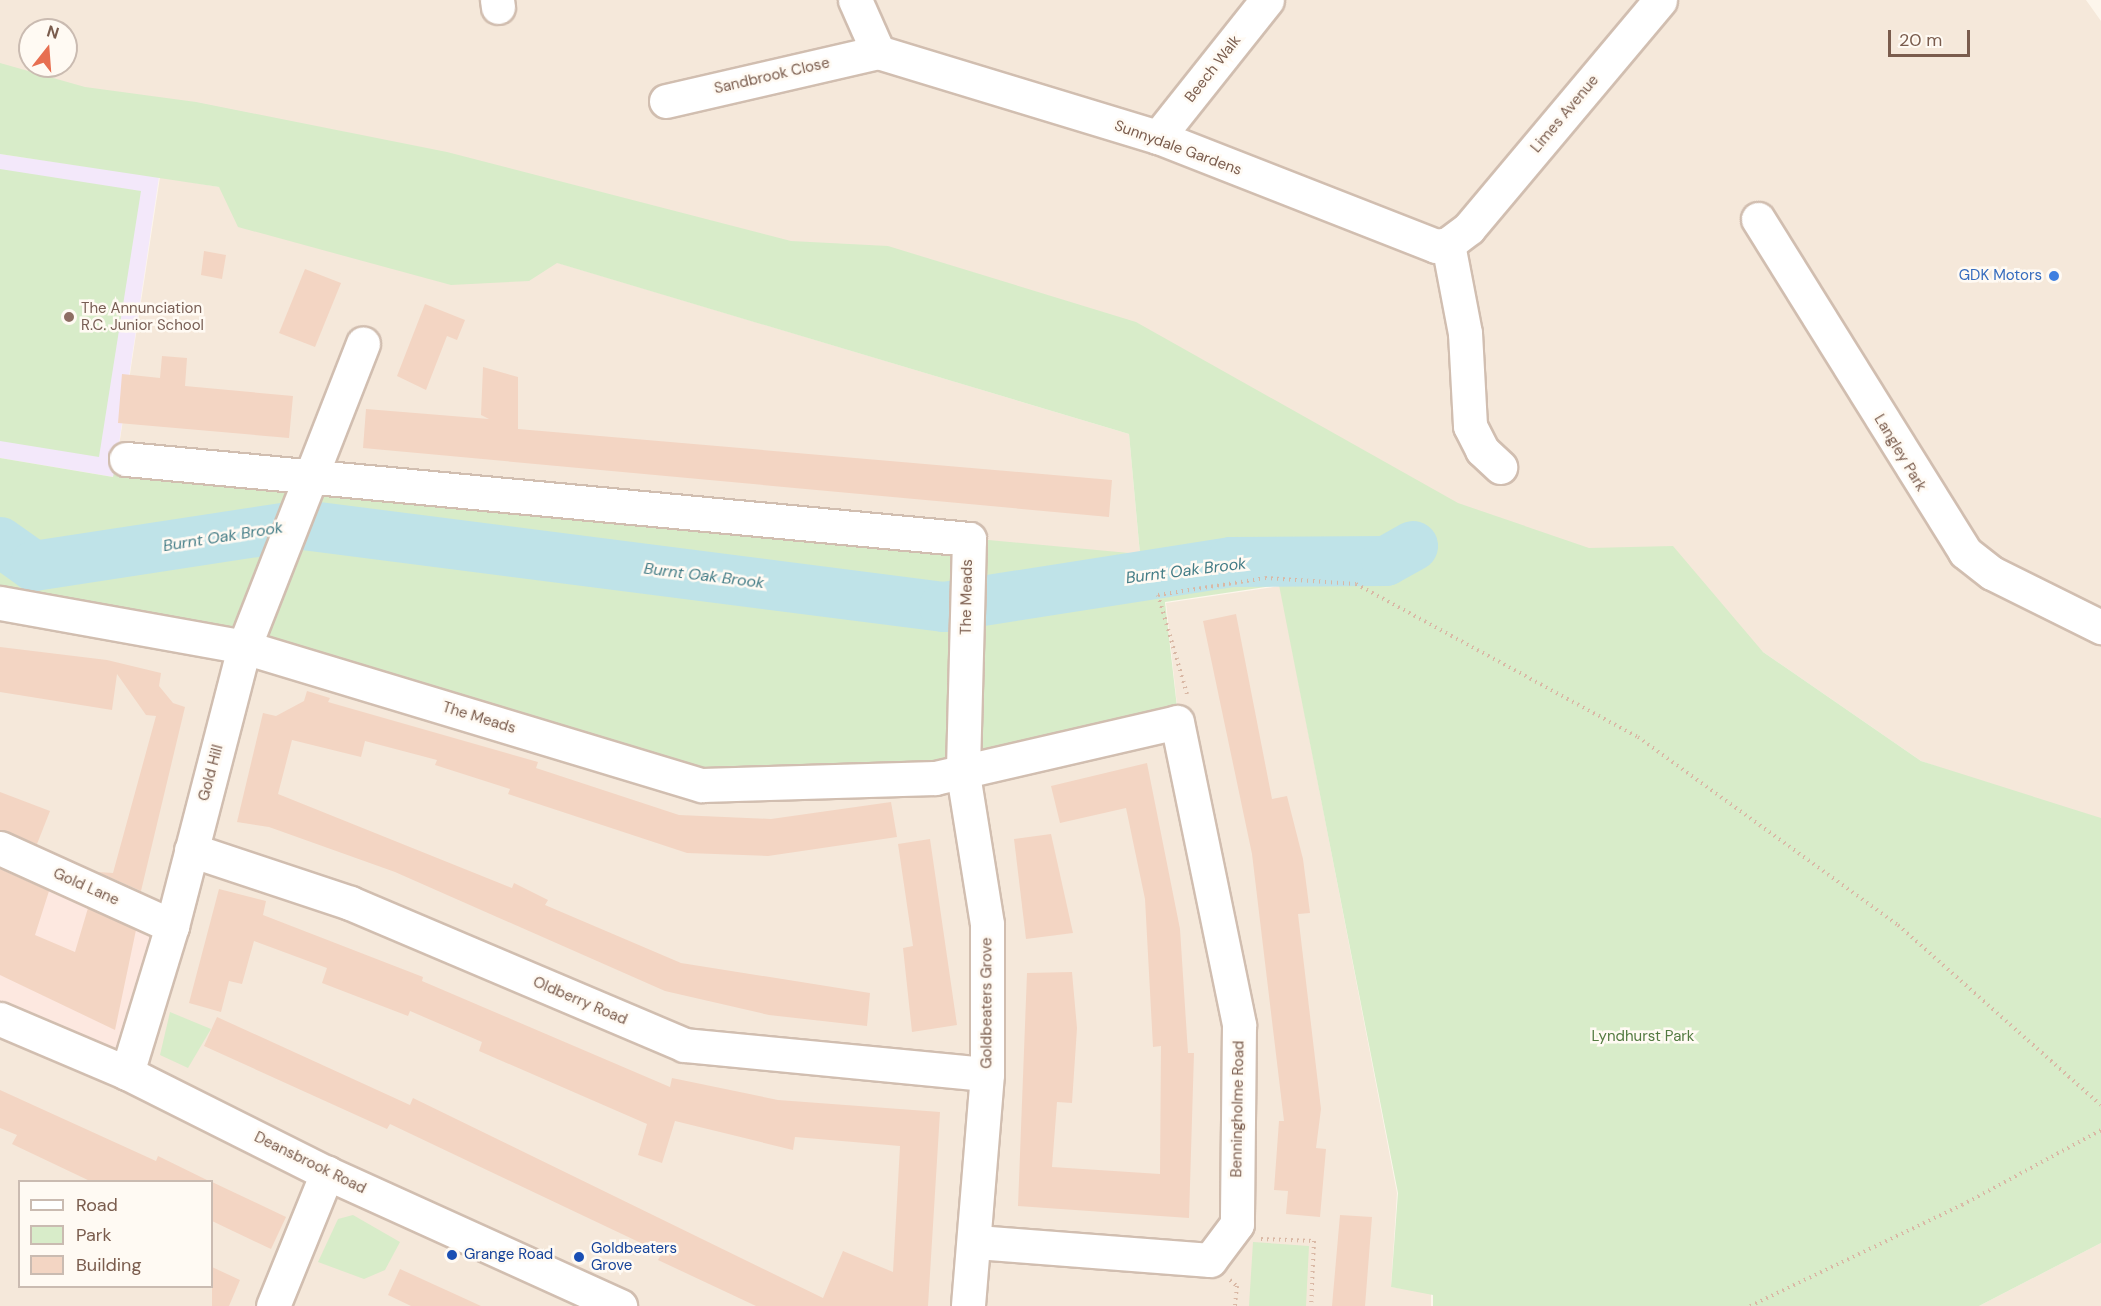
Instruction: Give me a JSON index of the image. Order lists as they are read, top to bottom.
{
  "streets": {
    "street": [
      "Beech Walk",
      "Sandbrook Close",
      "Limes Avenue",
      "Sunnydale Gardens",
      "Langley Park",
      "The Meads",
      "Gold Hill",
      "Gold Lane",
      "Oldberry Road",
      "Goldbeaters Grove",
      "Benningholme Road",
      "Deansbrook Road"
    ]
  },
  "crossings": [
    ["Beech Walk", "Sunnydale Gardens"],
    ["Sandbrook Close", "Sunnydale Gardens"],
    ["Limes Avenue", "Sunnydale Gardens"],
    ["The Meads", "Gold Hill"],
    ["The Meads", "Goldbeaters Grove"],
    ["The Meads", "Benningholme Road"],
    ["Gold Hill", "Gold Lane"],
    ["Gold Hill", "Oldberry Road"],
    ["Gold Hill", "Deansbrook Road"],
    ["Oldberry Road", "Goldbeaters Grove"],
    ["Goldbeaters Grove", "Benningholme Road"]
  ],
  "water": ["Burnt Oak Brook"],
  "parks": ["Lyndhurst Park"],
  "places": [
    "GDK Motors",
    "The Annunciation R.C. Junior School",
    "Grange Road",
    "Goldbeaters Grove"
  ],
  "legend": ["Road", "Park", "Building"],
  "scale_bar": "20 m",
  "north": "top"
}
